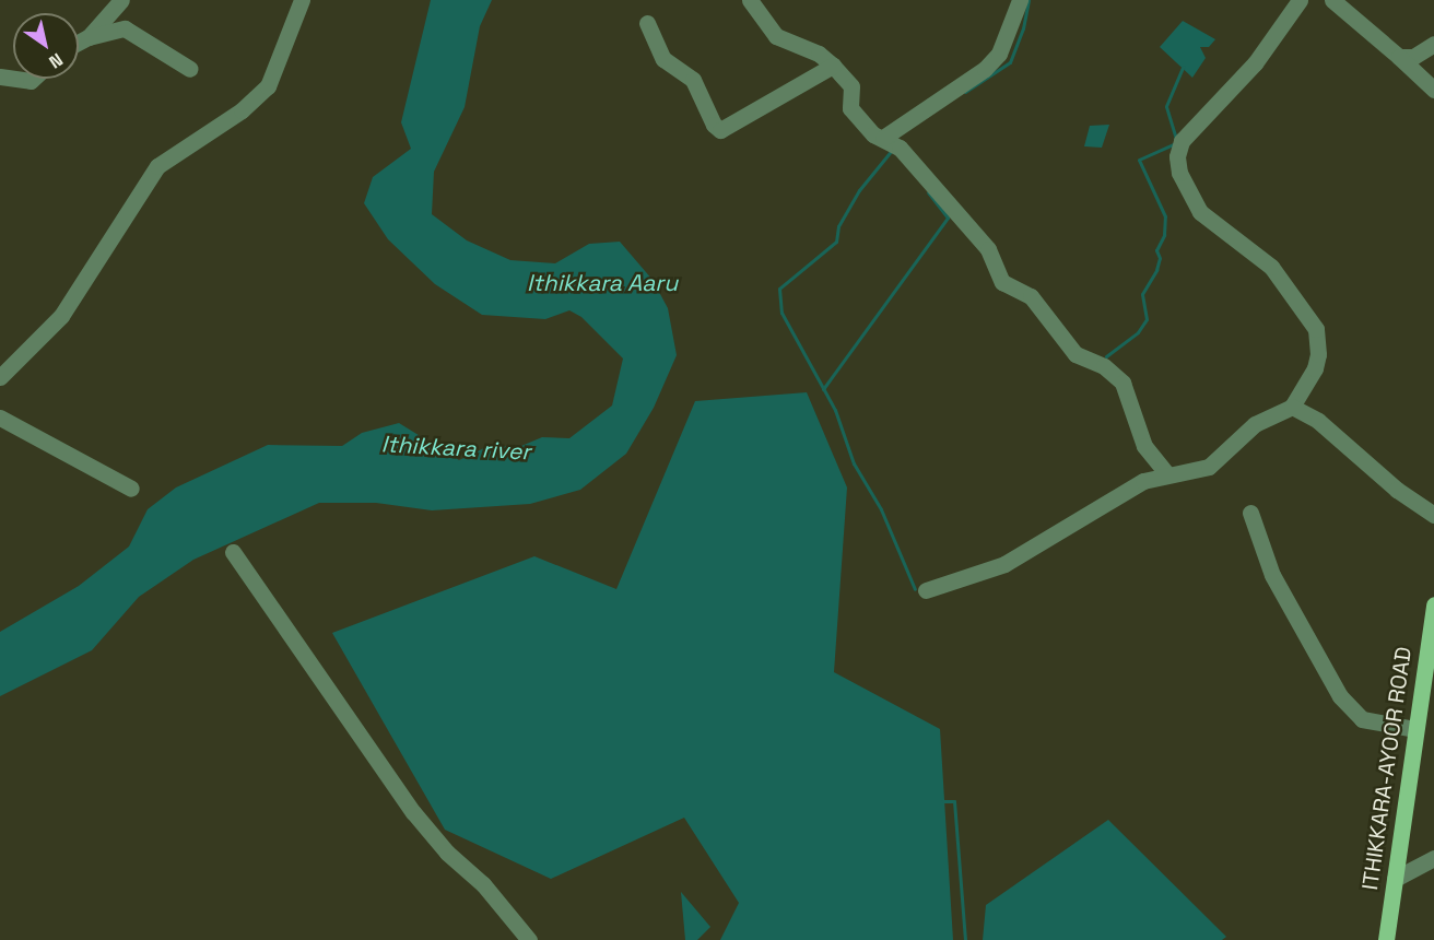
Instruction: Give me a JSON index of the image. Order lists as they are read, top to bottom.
{
  "streets": {
    "main road": ["ITHIKKARA-AYOOR ROAD"]
  },
  "water": ["Ithikkara Aaru", "Ithikkara river"],
  "north": "bottom right"
}
